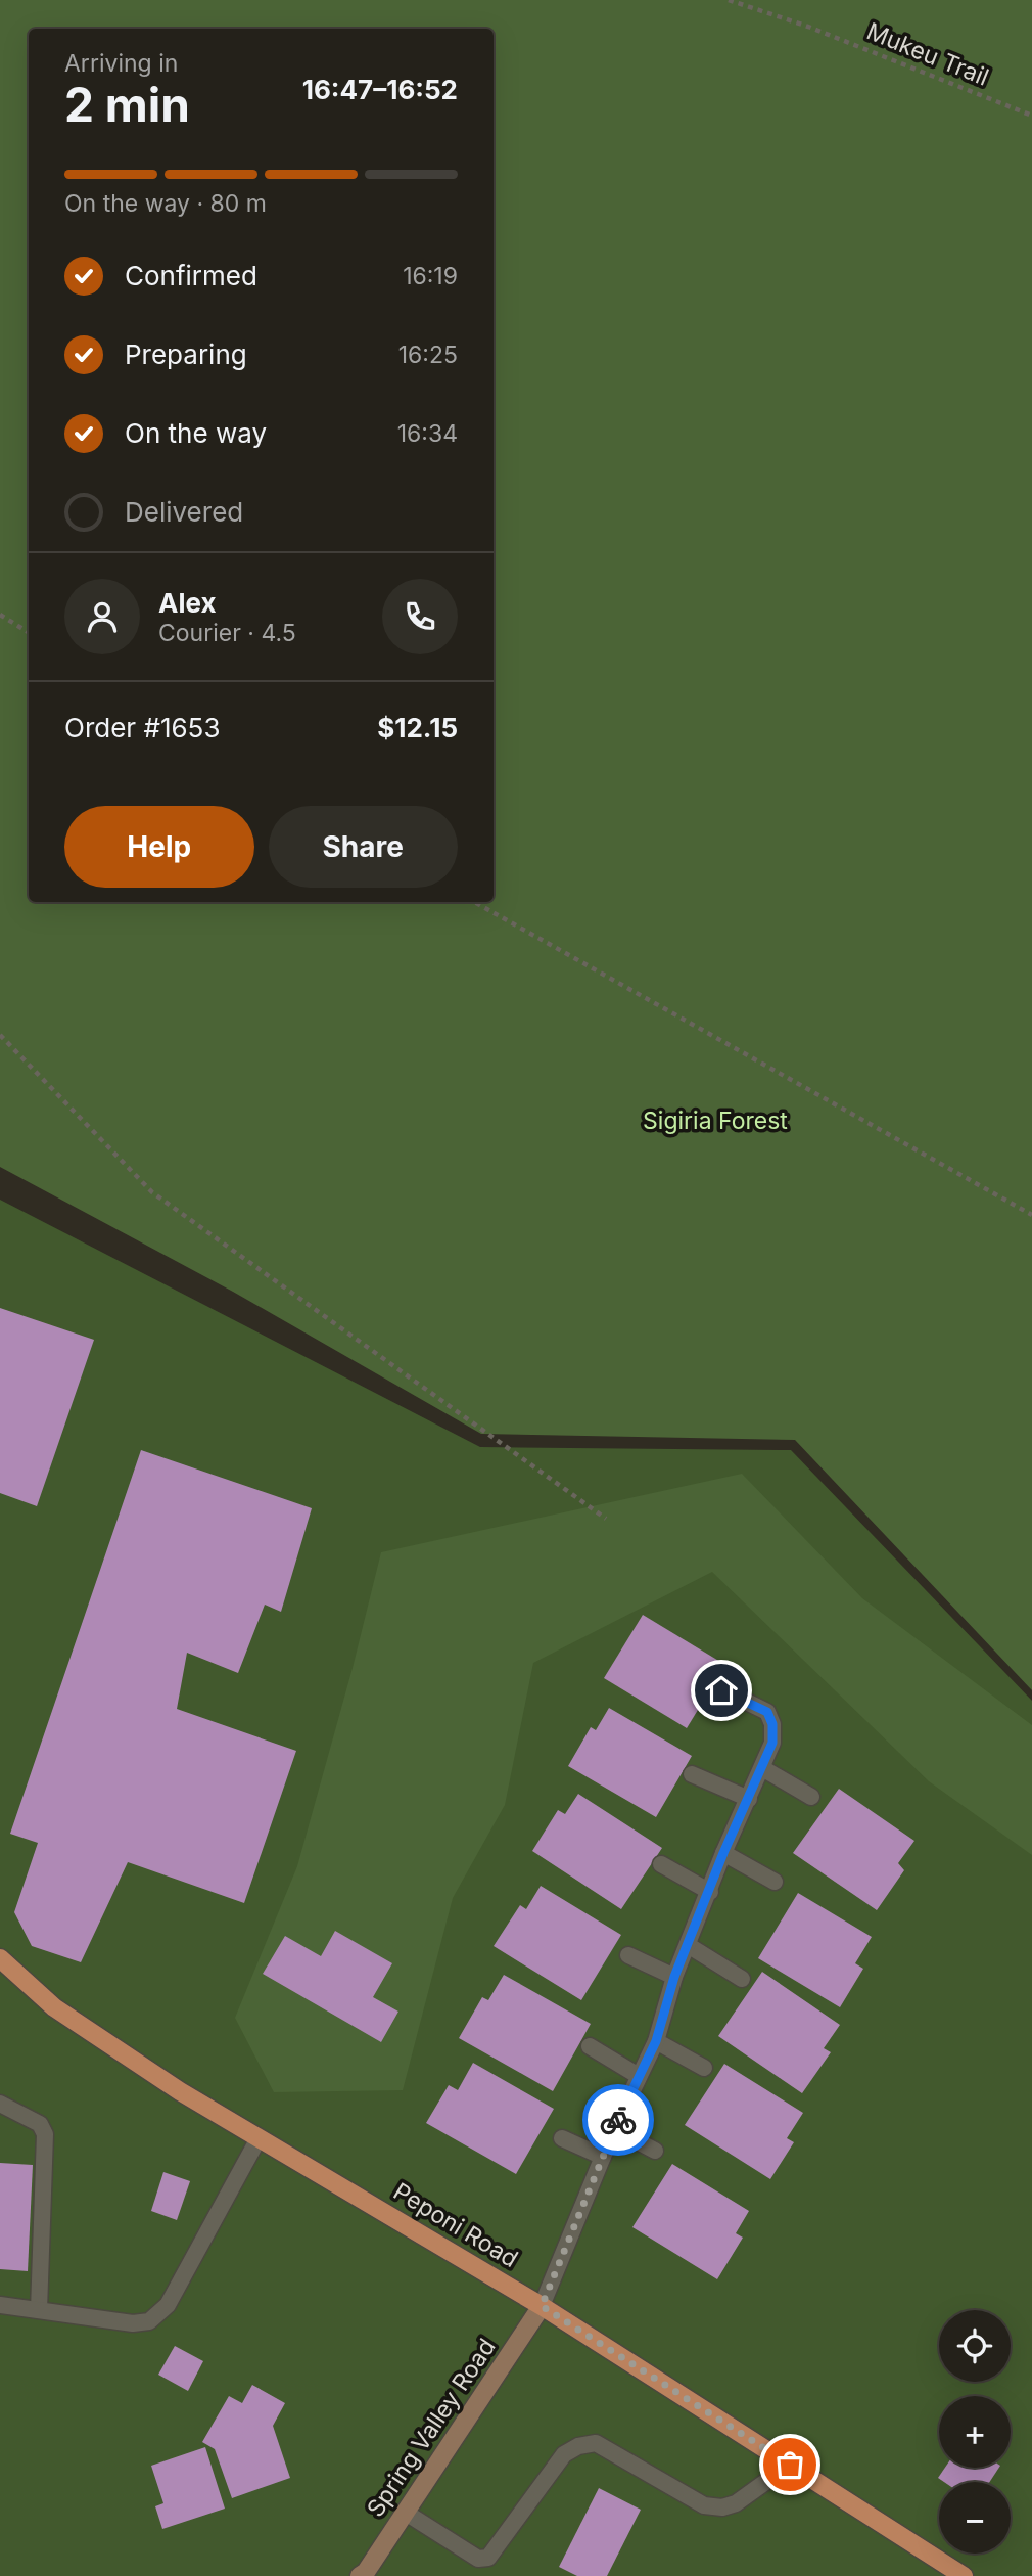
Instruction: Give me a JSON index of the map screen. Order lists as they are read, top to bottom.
{
  "streets": {
    "main road": ["Peponi Road"],
    "street": ["Spring Valley Road"],
    "path": ["Mukeu Trail"]
  },
  "crossings": [
    ["Peponi Road", "Spring Valley Road"]
  ],
  "parks": ["Sigiria Forest"],
  "page": {
    "heading": ["2 min", "Arriving in", "16:47–16:52"],
    "panel": [
      "Alex",
      "Courier · 4.5",
      "Order #1653",
      "$12.15"
    ],
    "bar": "On the way · 80 m",
    "list": [
      ["Confirmed", "16:19"],
      ["Preparing", "16:25"],
      ["On the way", "16:34"],
      "Delivered"
    ],
    "buttons": ["Help", "Share"],
    "map_buttons": ["+", "−"]
  }
}
